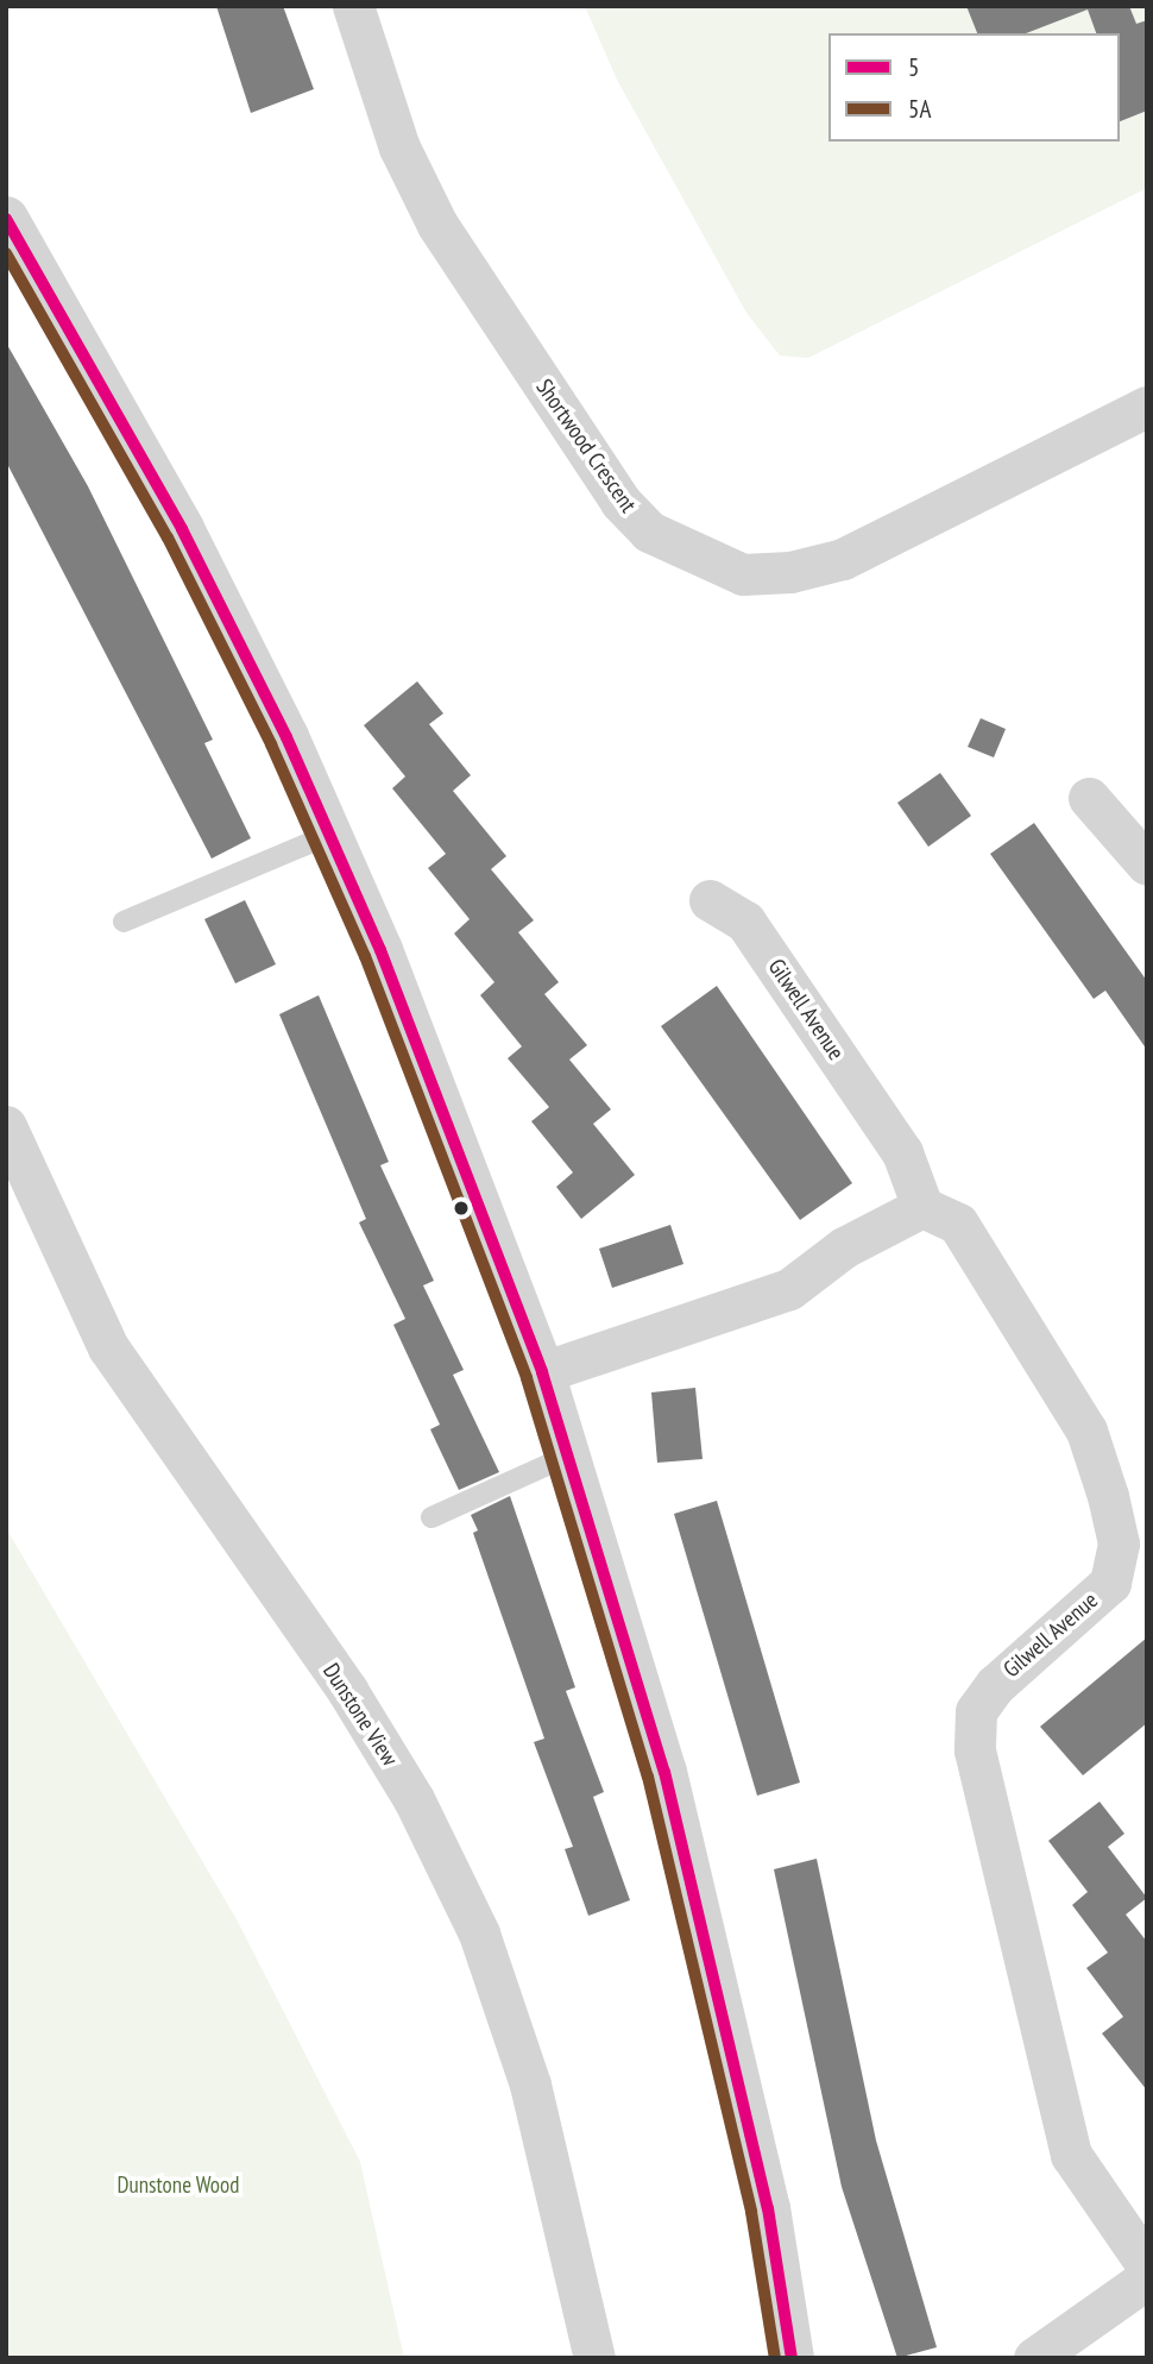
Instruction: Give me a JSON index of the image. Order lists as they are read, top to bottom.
{
  "streets": {
    "street": ["Shortwood Crescent", "Gilwell Avenue", "Dunstone View"]
  },
  "parks": ["Dunstone Wood"],
  "lines": ["transit line 5", "transit line 5A"],
  "legend": ["5", "5A"]
}
